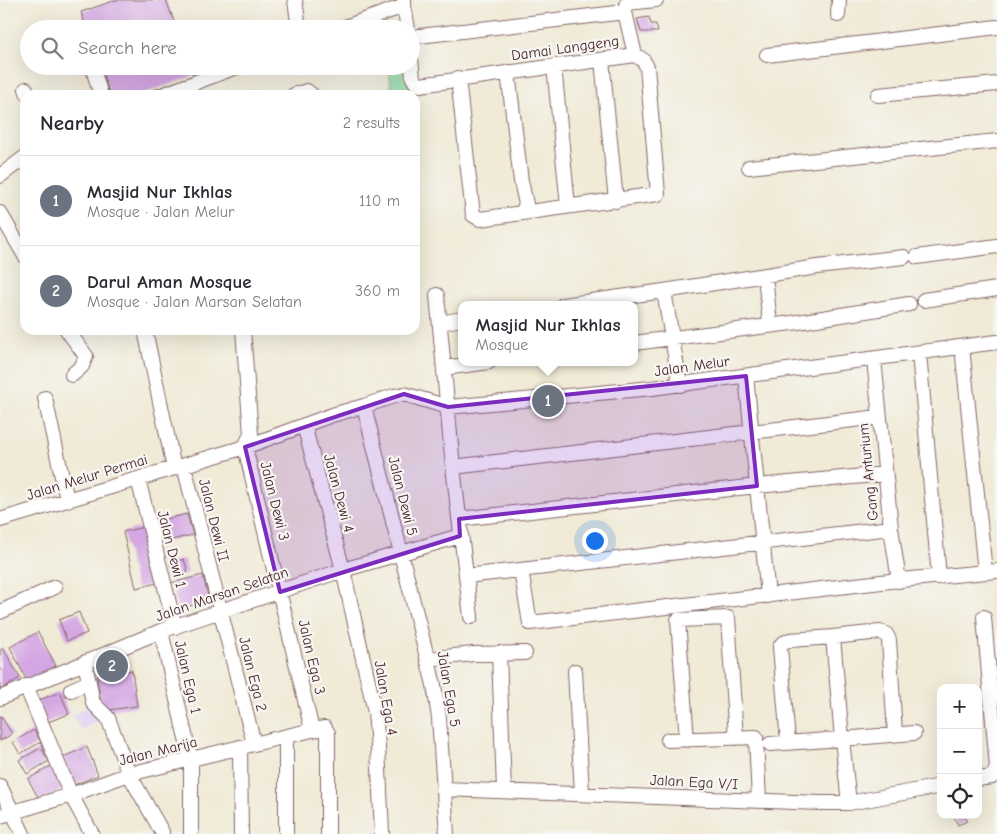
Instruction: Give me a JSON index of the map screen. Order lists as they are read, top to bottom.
{
  "streets": {
    "street": [
      "Damai Langgeng",
      "Jalan Melur",
      "Gang Anturium",
      "Jalan Melur Permai",
      "Jalan Dewi 4",
      "Jalan Dewi 5",
      "Jalan Dewi 3",
      "Jalan Dewi II",
      "Jalan Dewi 1",
      "Jalan Marsan Selatan",
      "Jalan Ega 3",
      "Jalan Ega 2",
      "Jalan Ega 1",
      "Jalan Ega 5",
      "Jalan Ega 4",
      "Jalan Marija",
      "Jalan Ega V/I"
    ]
  },
  "crossings": [
    ["Jalan Melur", "Gang Anturium"],
    ["Jalan Melur", "Jalan Melur Permai"],
    ["Jalan Melur", "Jalan Dewi 4"],
    ["Jalan Melur", "Jalan Dewi 5"],
    ["Jalan Melur", "Jalan Dewi 3"],
    ["Jalan Melur Permai", "Jalan Dewi 3"],
    ["Jalan Melur Permai", "Jalan Dewi II"],
    ["Jalan Melur Permai", "Jalan Dewi 1"],
    ["Jalan Dewi 4", "Jalan Marsan Selatan"],
    ["Jalan Dewi 4", "Jalan Ega 4"],
    ["Jalan Dewi 5", "Jalan Marsan Selatan"],
    ["Jalan Dewi 5", "Jalan Ega 5"],
    ["Jalan Dewi 3", "Jalan Marsan Selatan"],
    ["Jalan Dewi 3", "Jalan Ega 3"],
    ["Jalan Dewi II", "Jalan Marsan Selatan"],
    ["Jalan Dewi II", "Jalan Ega 2"],
    ["Jalan Dewi 1", "Jalan Marsan Selatan"],
    ["Jalan Marsan Selatan", "Jalan Ega 3"],
    ["Jalan Marsan Selatan", "Jalan Ega 2"],
    ["Jalan Marsan Selatan", "Jalan Ega 1"],
    ["Jalan Marsan Selatan", "Jalan Ega 5"],
    ["Jalan Marsan Selatan", "Jalan Ega 4"],
    ["Jalan Ega 3", "Jalan Marija"],
    ["Jalan Ega 2", "Jalan Marija"],
    ["Jalan Ega 1", "Jalan Marija"],
    ["Jalan Ega 5", "Jalan Ega V/I"]
  ],
  "page": {
    "search": "Search here",
    "heading": ["Nearby", "2 results"],
    "list": [
      {
        "mark": "1",
        "name": "Masjid Nur Ikhlas",
        "note": "Mosque · Jalan Melur",
        "value": "110 m"
      },
      {
        "mark": "2",
        "name": "Darul Aman Mosque",
        "note": "Mosque · Jalan Marsan Selatan",
        "value": "360 m"
      }
    ],
    "popup": ["Masjid Nur Ikhlas", "Mosque"],
    "pins": ["1", "2"],
    "map_buttons": ["+", "−"]
  }
}
